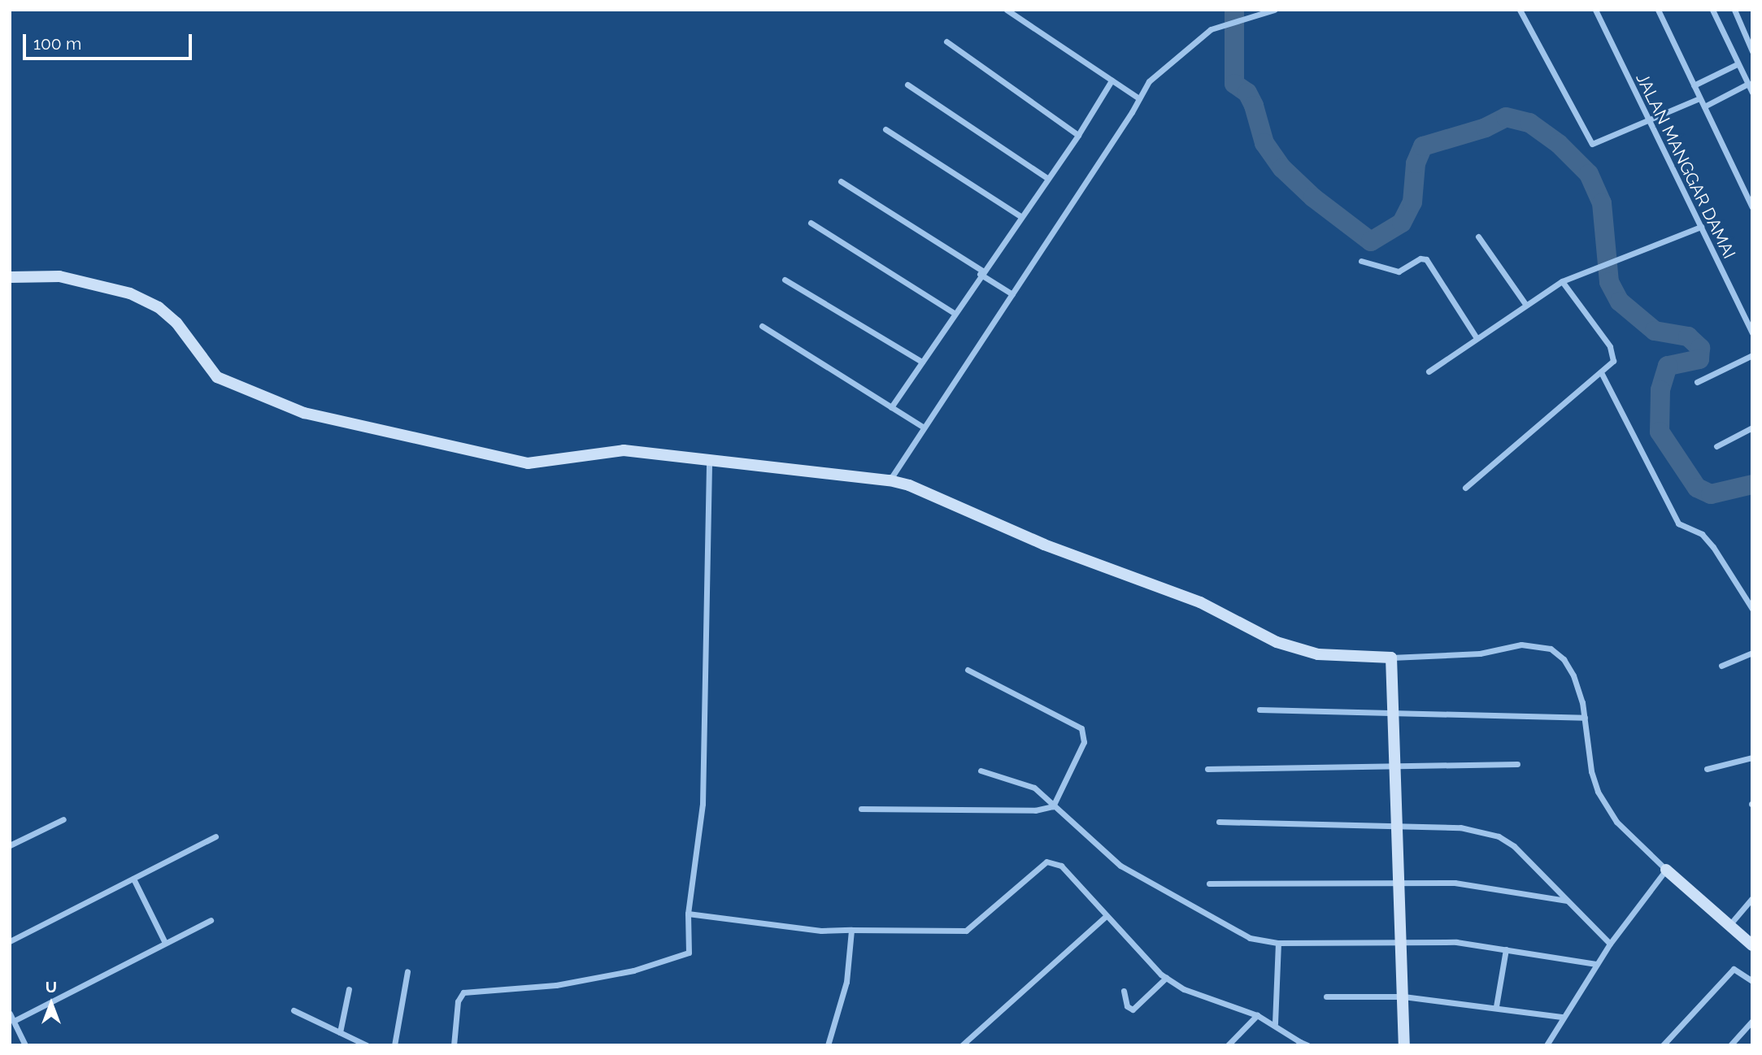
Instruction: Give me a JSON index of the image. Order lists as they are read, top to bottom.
{
  "streets": {
    "street": ["JALAN MANGGAR DAMAI"]
  },
  "scale_bar": "100 m",
  "north": "top"
}
